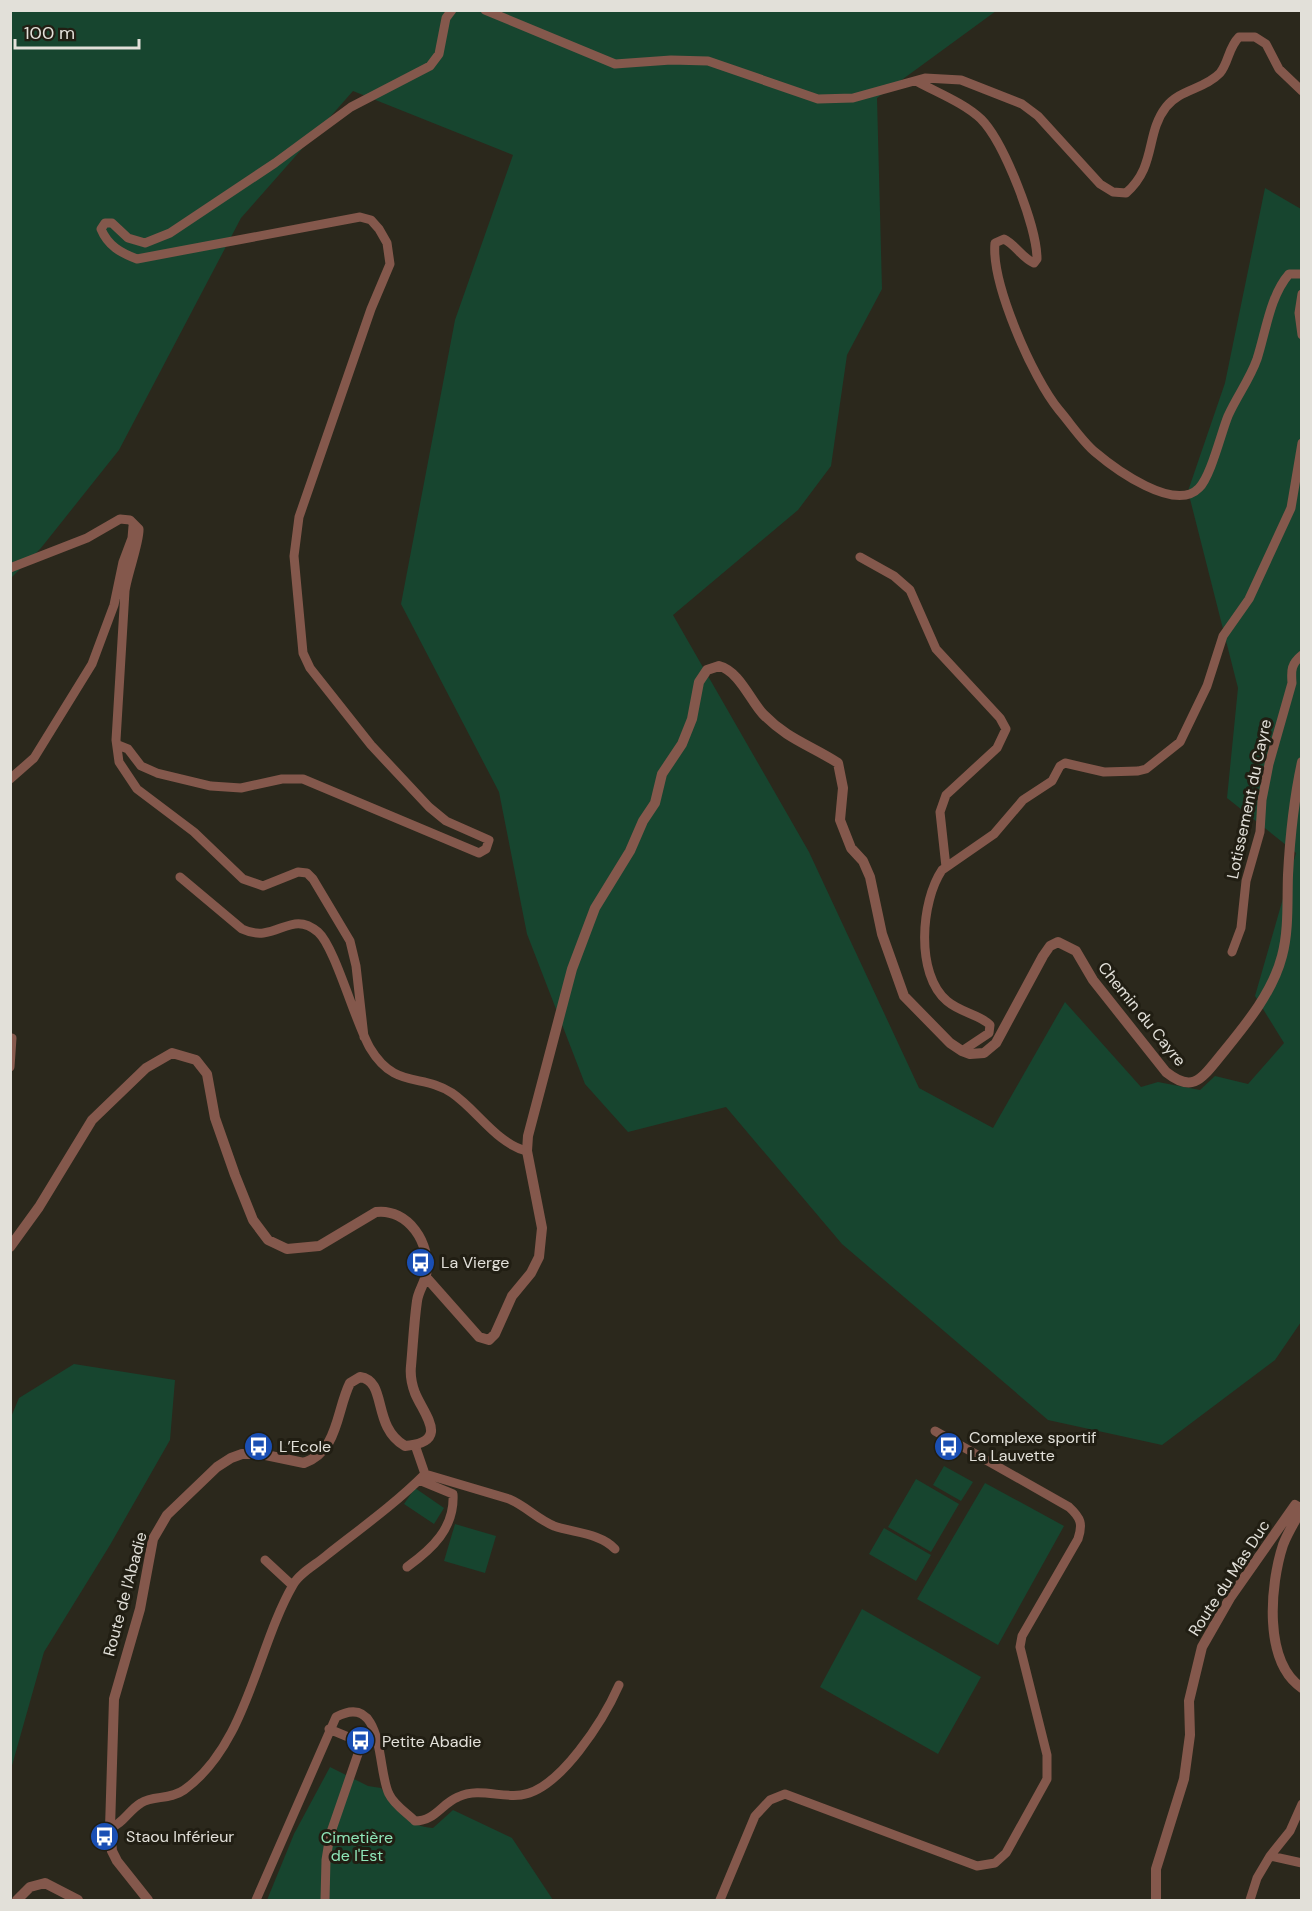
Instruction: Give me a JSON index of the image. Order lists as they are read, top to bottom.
{
  "streets": {
    "street": [
      "Lotissement du Cayre",
      "Chemin du Cayre",
      "Route du Mas Duc",
      "Route de l'Abadie"
    ]
  },
  "parks": ["Cimetière de l'Est"],
  "places": {
    "bus stop": [
      "La Vierge",
      "L’Ecole",
      "Complexe sportif La Lauvette",
      "Petite Abadie",
      "Staou Inférieur"
    ]
  },
  "scale_bar": "100 m"
}
